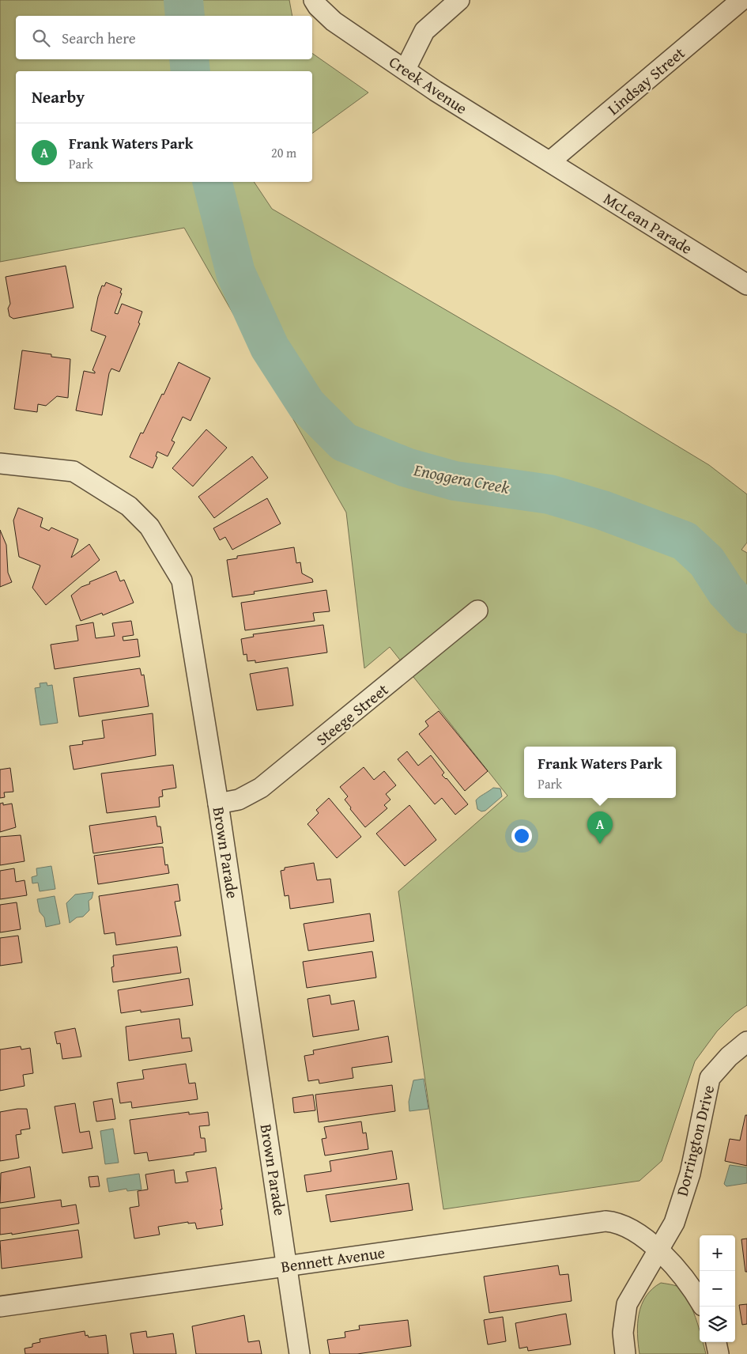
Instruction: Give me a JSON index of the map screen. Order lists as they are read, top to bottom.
{
  "streets": {
    "street": [
      "Lindsay Street",
      "Creek Avenue",
      "McLean Parade",
      "Steege Street",
      "Brown Parade",
      "Dorrington Drive",
      "Bennett Avenue"
    ]
  },
  "crossings": [
    ["Lindsay Street", "Creek Avenue"],
    ["Lindsay Street", "McLean Parade"],
    ["Creek Avenue", "McLean Parade"],
    ["Steege Street", "Brown Parade"],
    ["Brown Parade", "Bennett Avenue"],
    ["Dorrington Drive", "Bennett Avenue"]
  ],
  "water": ["Enoggera Creek"],
  "page": {
    "search": "Search here",
    "heading": "Nearby",
    "list": [
      {
        "mark": "A",
        "name": "Frank Waters Park",
        "note": "Park",
        "value": "20 m"
      }
    ],
    "popup": ["Frank Waters Park", "Park"],
    "pins": "A",
    "map_buttons": ["+", "−"]
  }
}
